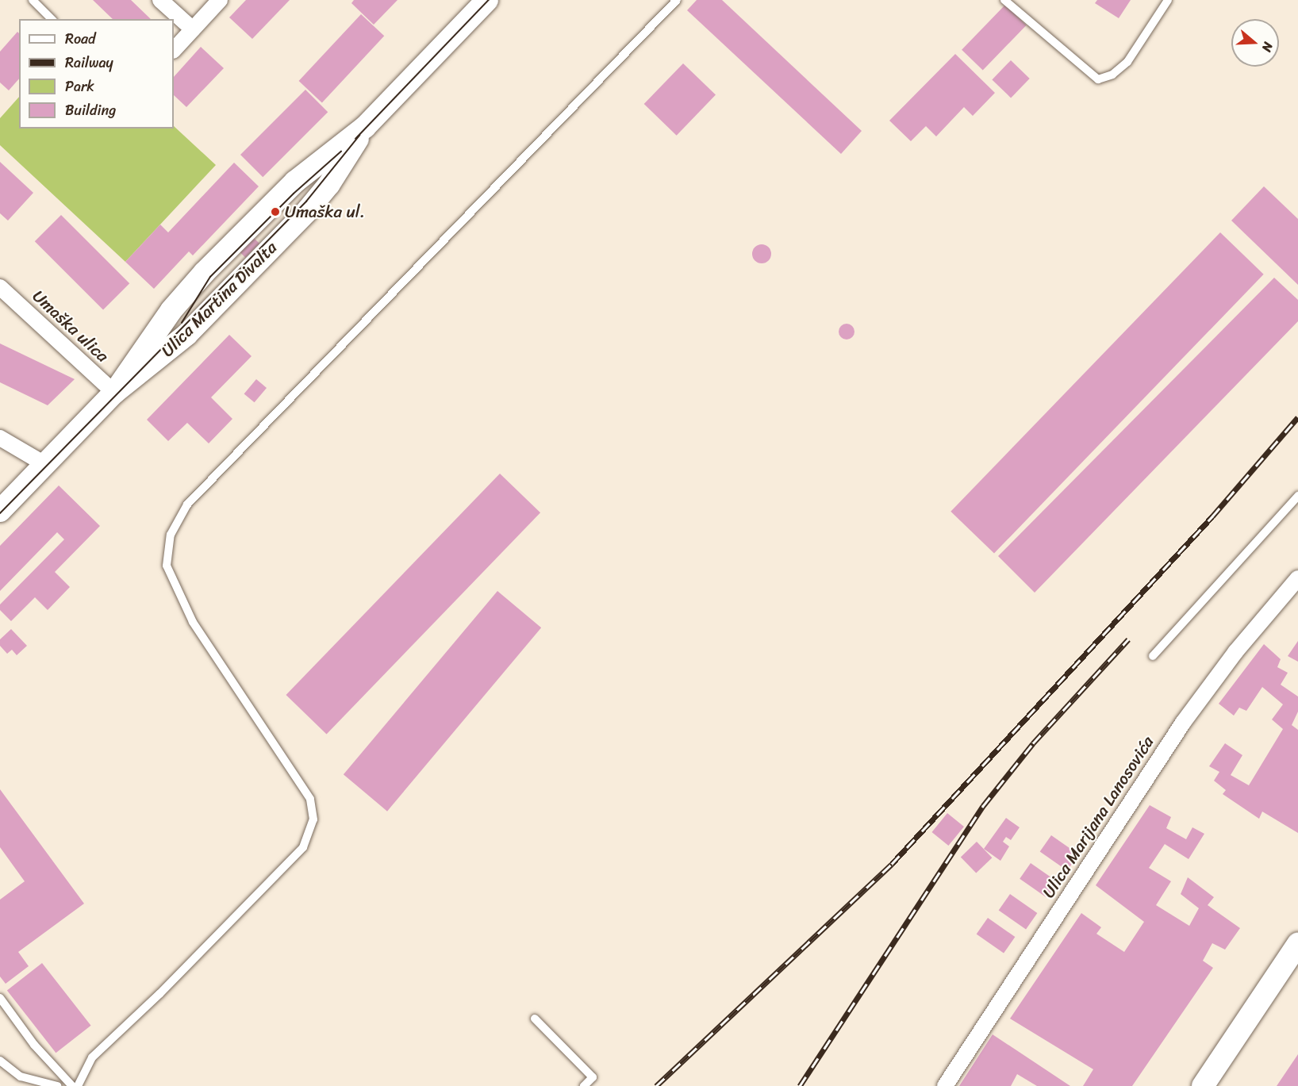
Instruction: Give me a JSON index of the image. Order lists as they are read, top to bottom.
{
  "streets": {
    "street": ["Ulica Martina Divalta", "Umaška ulica", "Ulica Marijana Lanosovića"]
  },
  "crossings": [
    ["Ulica Martina Divalta", "Umaška ulica"]
  ],
  "places": ["Umaška ul."],
  "legend": [
    "Road",
    "Railway",
    "Park",
    "Building"
  ],
  "north": "right"
}
